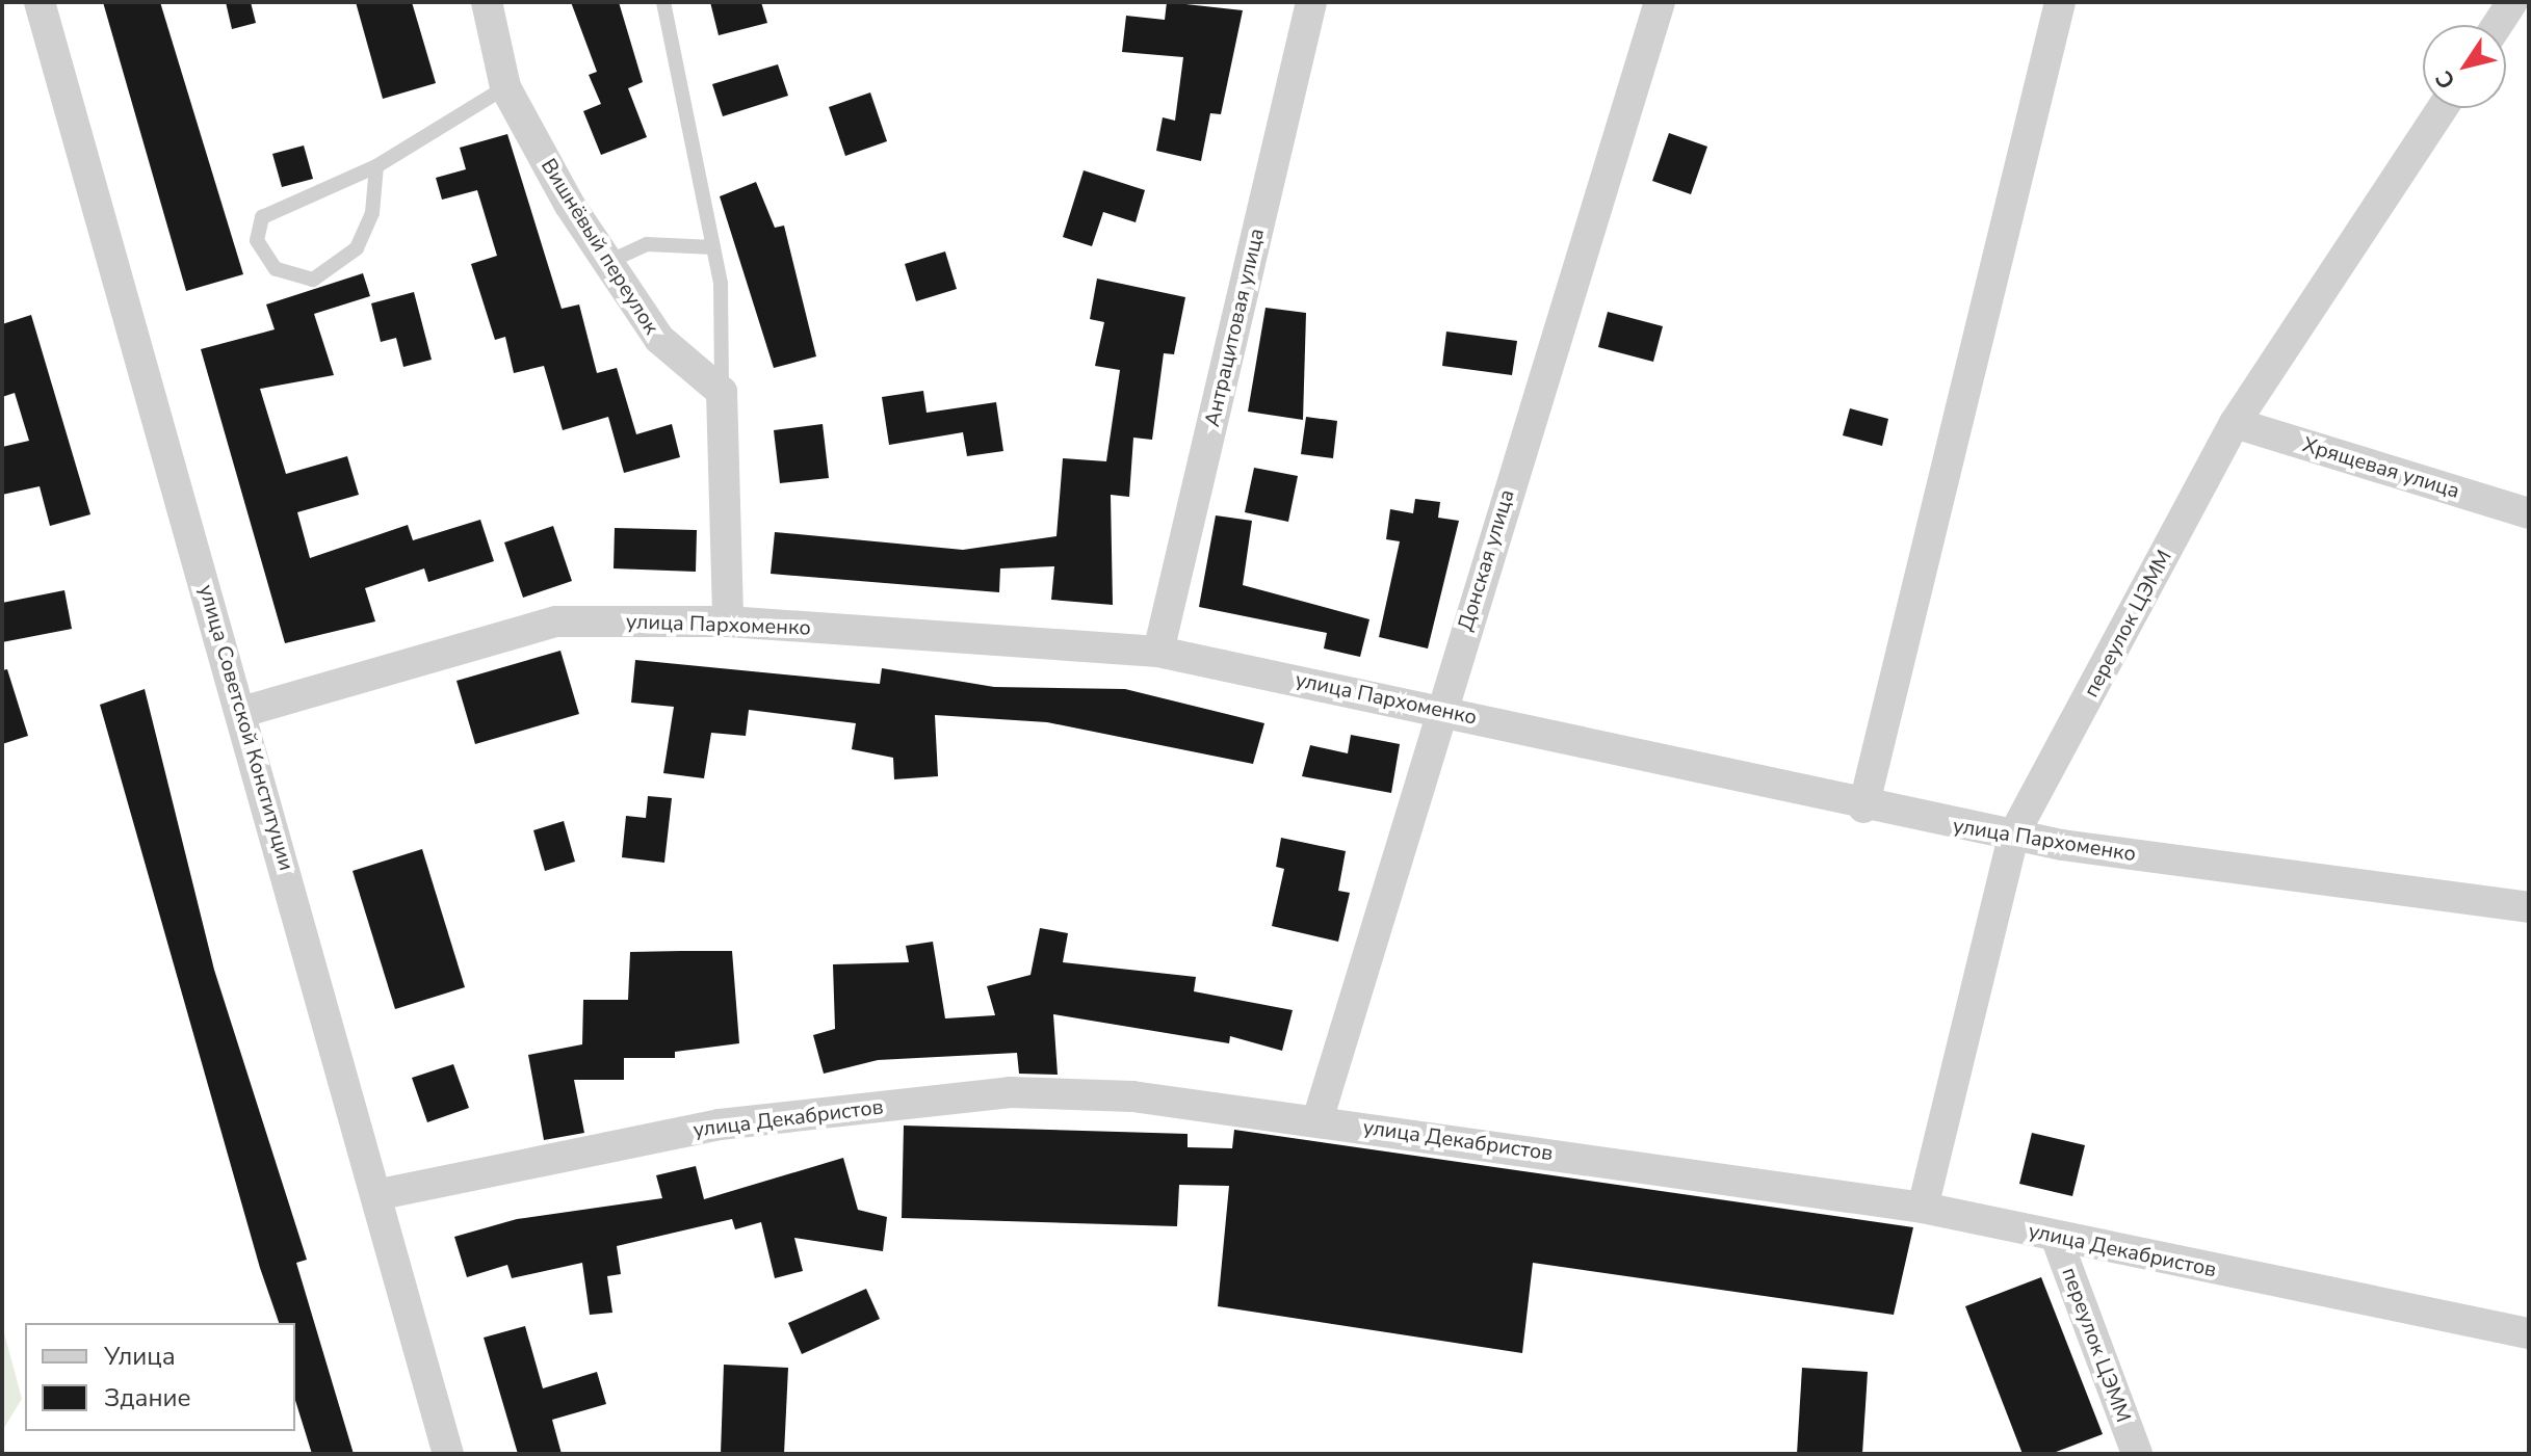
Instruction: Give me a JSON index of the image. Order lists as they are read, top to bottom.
{
  "streets": {
    "street": [
      "Вишнёвый переулок",
      "Антрацитовая улица",
      "Хрящевая улица",
      "Донская улица",
      "переулок ЦЭММ",
      "улица Пархоменко",
      "улица Советской Конституции",
      "улица Декабристов"
    ]
  },
  "crossings": [
    ["Антрацитовая улица", "улица Пархоменко"],
    ["Хрящевая улица", "переулок ЦЭММ"],
    ["Донская улица", "улица Пархоменко"],
    ["Донская улица", "улица Декабристов"],
    ["переулок ЦЭММ", "улица Пархоменко"],
    ["переулок ЦЭММ", "улица Декабристов"],
    ["улица Пархоменко", "улица Советской Конституции"],
    ["улица Советской Конституции", "улица Декабристов"]
  ],
  "legend": ["Улица", "Здание"],
  "north": "bottom left"
}
